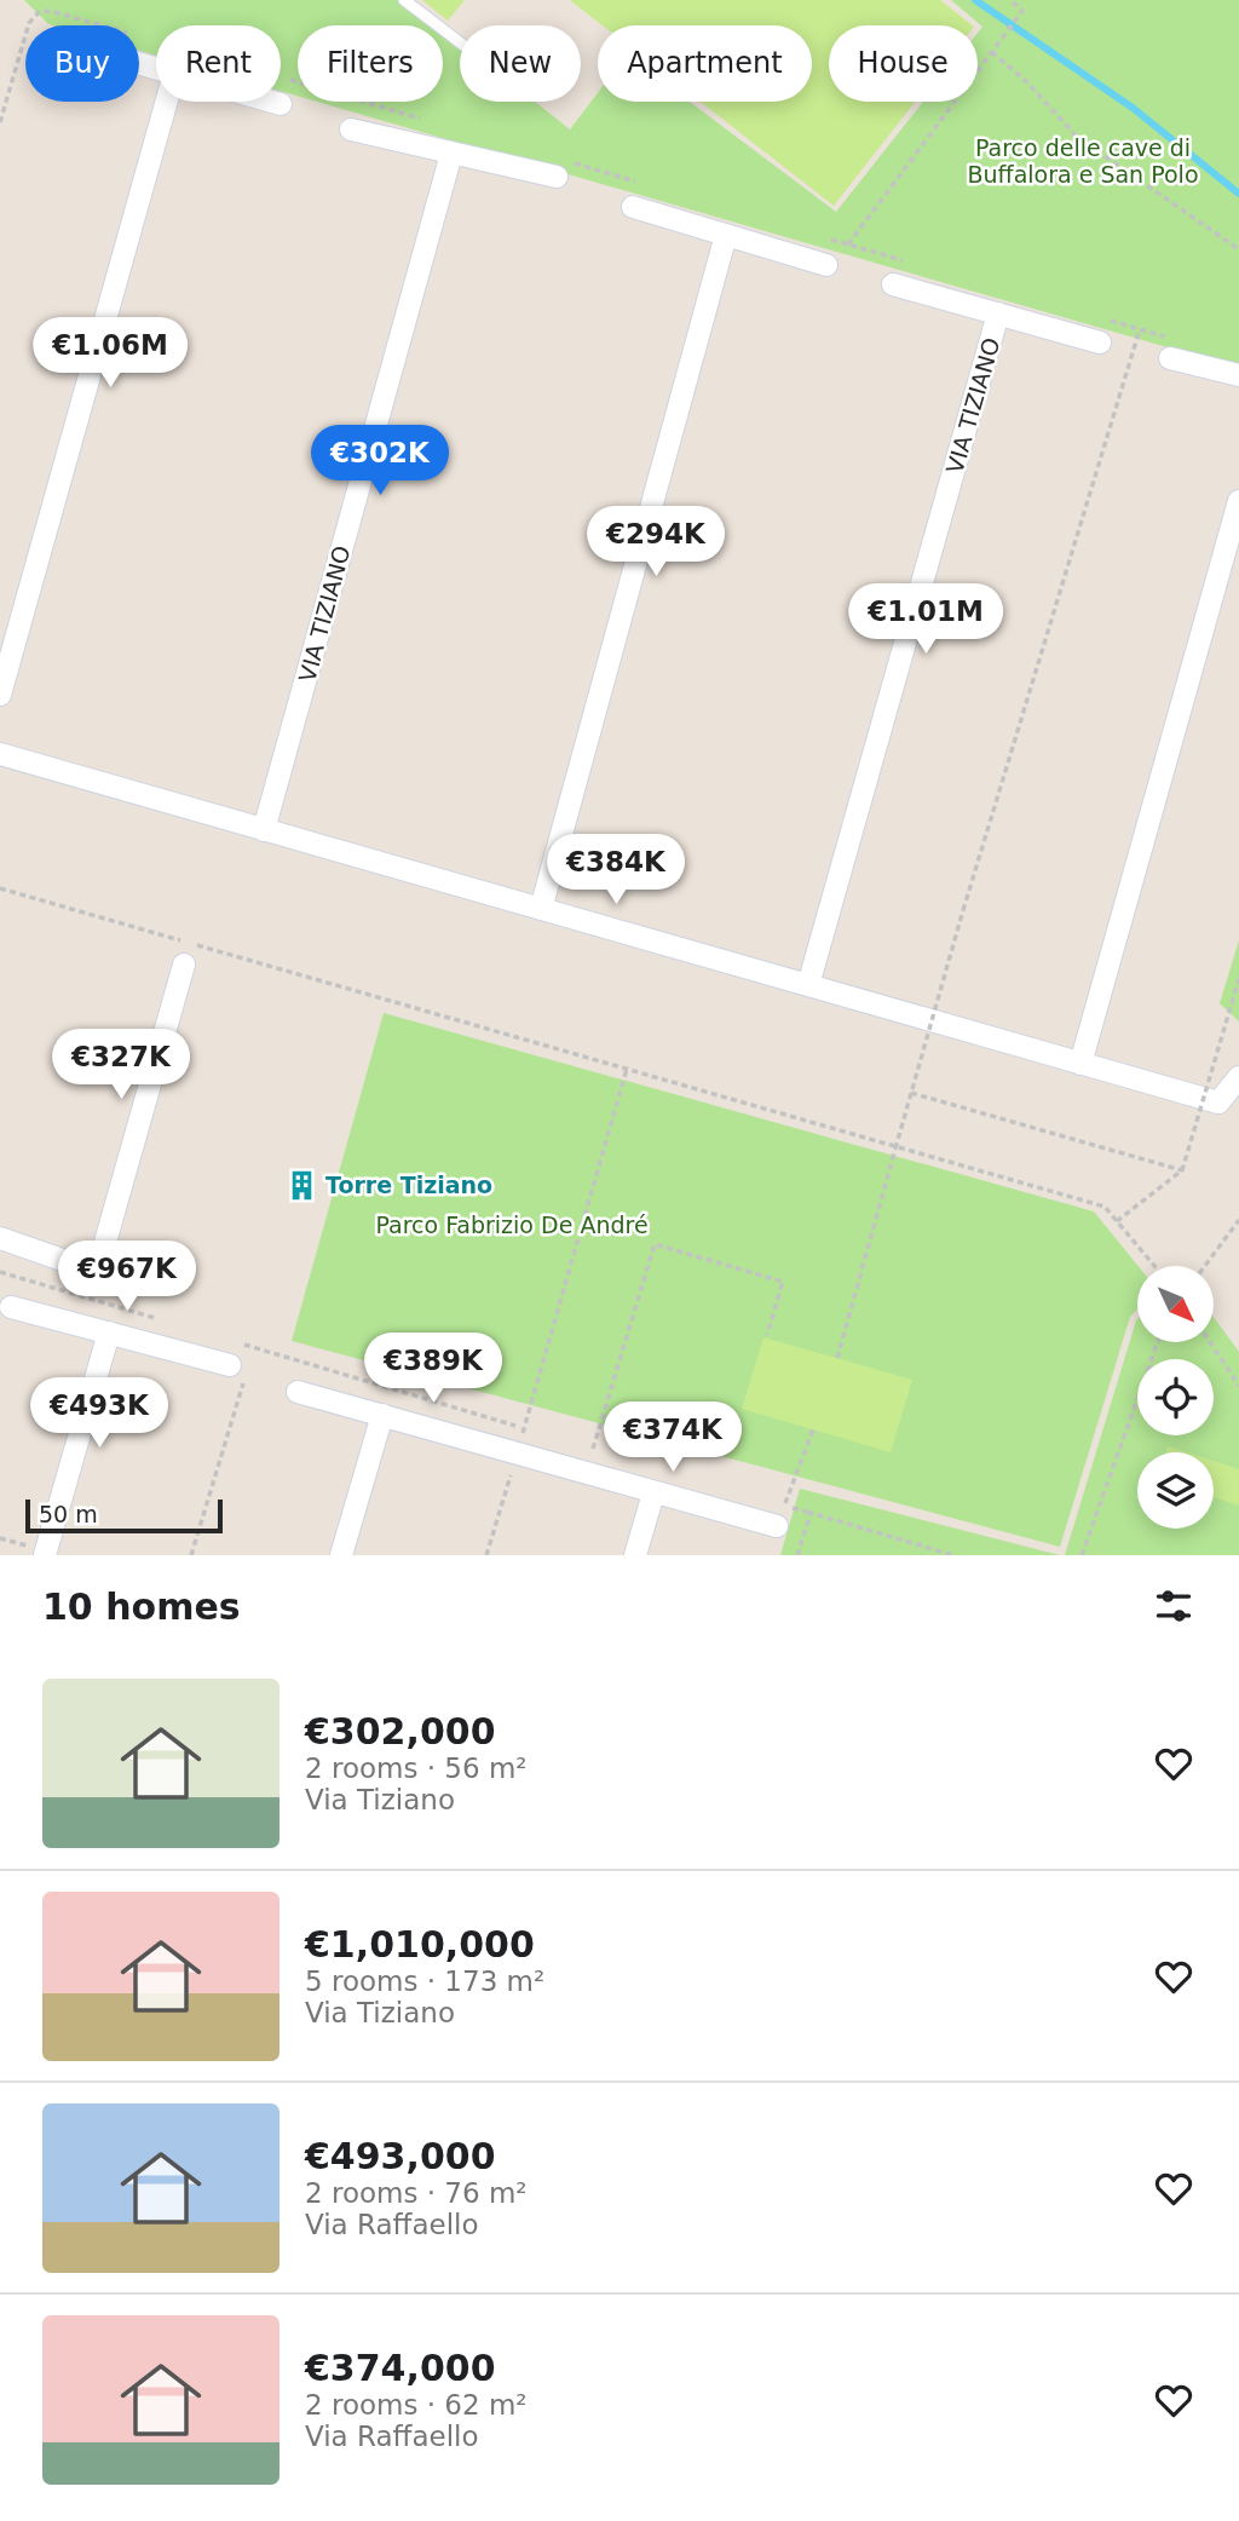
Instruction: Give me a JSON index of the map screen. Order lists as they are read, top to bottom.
{
  "streets": {
    "street": ["VIA TIZIANO"]
  },
  "parks": ["Parco delle cave di Buffalora e San Polo", "Parco Fabrizio De André"],
  "places": {
    "building": ["Torre Tiziano"]
  },
  "scale_bar": "50 m",
  "north": "bottom right",
  "page": {
    "chip": [
      "Buy",
      "Rent",
      "Filters",
      "New",
      "Apartment",
      "House"
    ],
    "price": [
      "€1.06M",
      "€302K",
      "€294K",
      "€1.01M",
      "€384K",
      "€327K",
      "€967K",
      "€389K",
      "€493K",
      "€374K"
    ],
    "scale": "50 m",
    "heading": "10 homes",
    "list": [
      {
        "name": "€302,000",
        "note": "2 rooms · 56 m² · Via Tiziano"
      },
      {
        "name": "€1,010,000",
        "note": "5 rooms · 173 m² · Via Tiziano"
      },
      {
        "name": "€493,000",
        "note": "2 rooms · 76 m² · Via Raffaello"
      },
      {
        "name": "€374,000",
        "note": "2 rooms · 62 m² · Via Raffaello"
      }
    ]
  }
}
